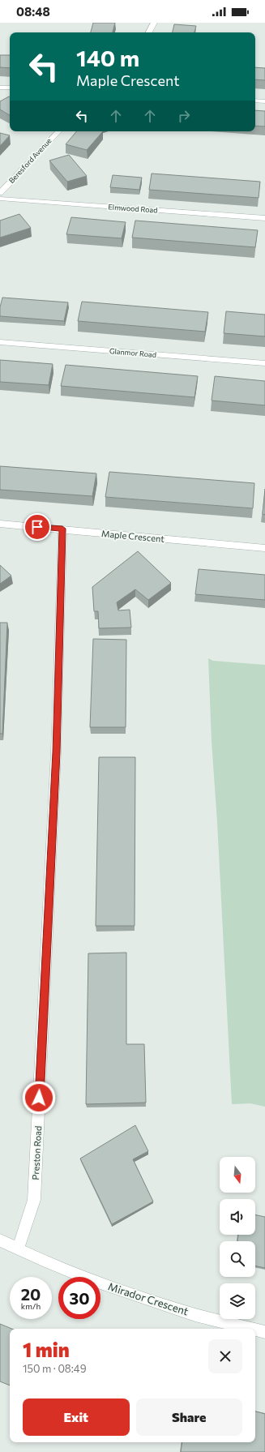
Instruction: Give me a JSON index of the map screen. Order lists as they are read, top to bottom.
{
  "streets": {
    "street": [
      "Beresford Avenue",
      "Elmwood Road",
      "Glanmor Road",
      "Maple Crescent",
      "Preston Road",
      "Mirador Crescent"
    ]
  },
  "crossings": [
    ["Maple Crescent", "Preston Road"],
    ["Preston Road", "Mirador Crescent"]
  ],
  "north": "bottom",
  "page": {
    "status": "08:48",
    "turn": ["140 m", "Maple Crescent"],
    "speed": "20 km/h",
    "limit": "30",
    "heading": ["1 min", "150 m · 08:49"],
    "buttons": ["Exit", "Share"]
  }
}
